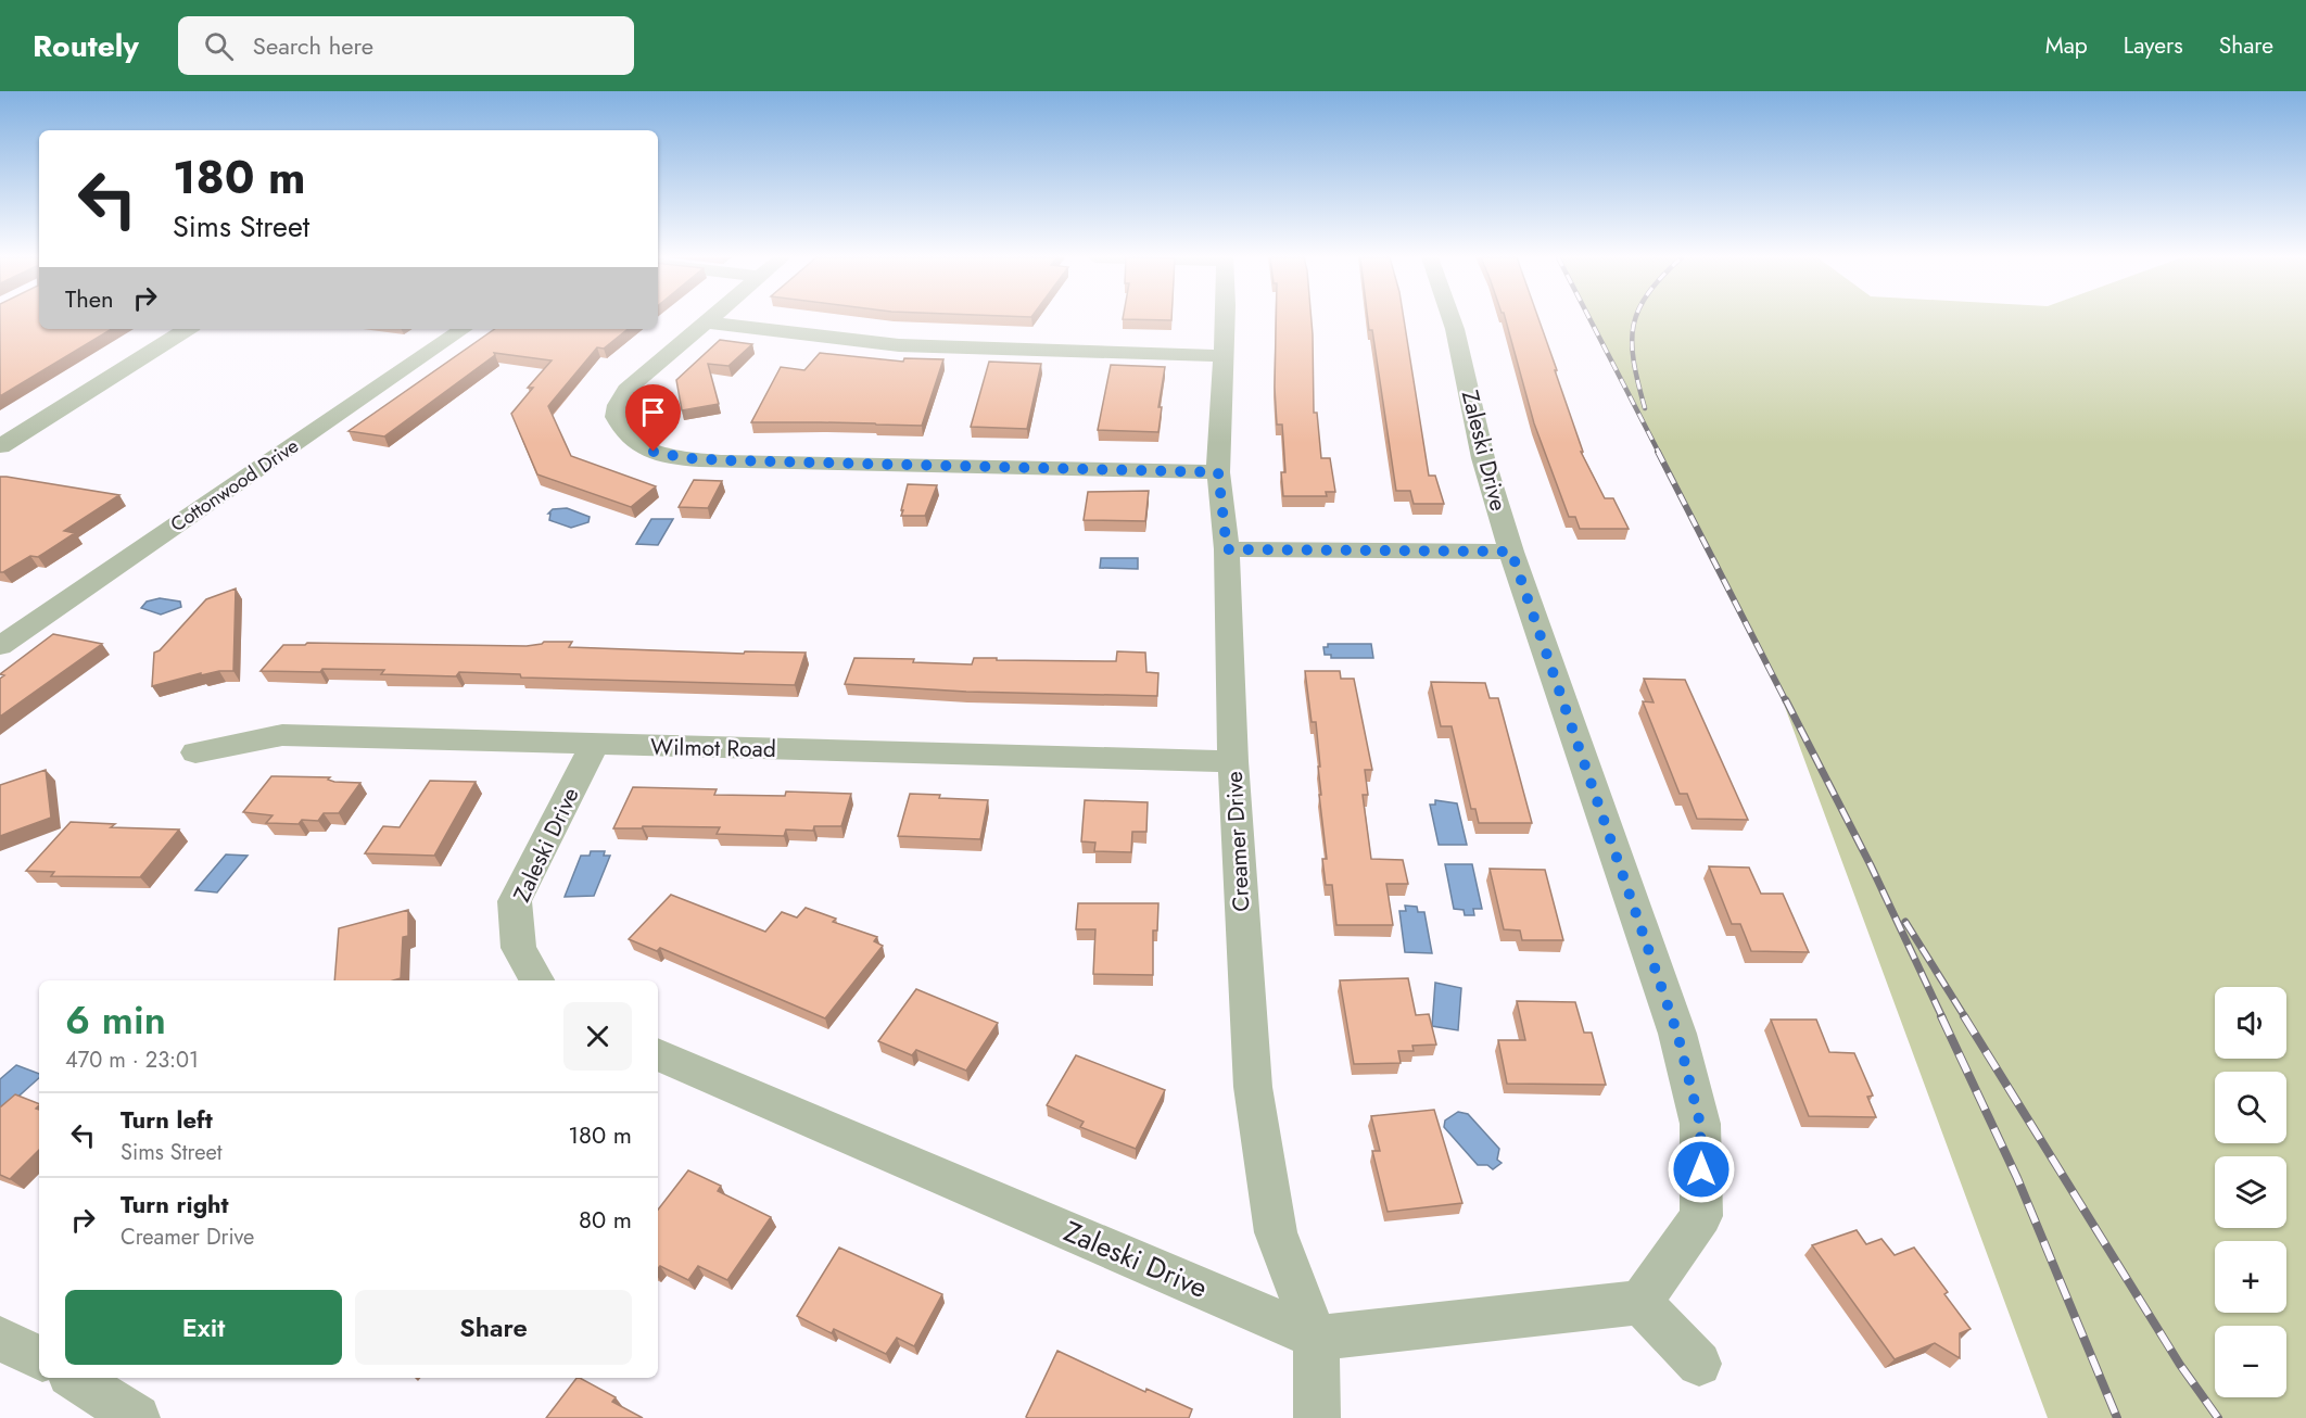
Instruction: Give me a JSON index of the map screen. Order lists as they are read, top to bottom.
{
  "streets": {
    "street": [
      "Zaleski Drive",
      "Cottonwood Drive",
      "Wilmot Road",
      "Creamer Drive"
    ]
  },
  "crossings": [
    ["Zaleski Drive", "Wilmot Road"],
    ["Zaleski Drive", "Creamer Drive"],
    ["Wilmot Road", "Creamer Drive"]
  ],
  "page": {
    "header": "Routely",
    "search": "Search here",
    "nav": ["Map", "Layers", "Share"],
    "turn": ["180 m", "Sims Street"],
    "then": "Then",
    "heading": ["6 min", "470 m · 23:01"],
    "map_buttons": ["+", "−"],
    "list": [
      {
        "name": "Turn left",
        "note": "Sims Street",
        "value": "180 m"
      },
      {
        "name": "Turn right",
        "note": "Creamer Drive",
        "value": "80 m"
      }
    ],
    "buttons": ["Exit", "Share"]
  }
}
